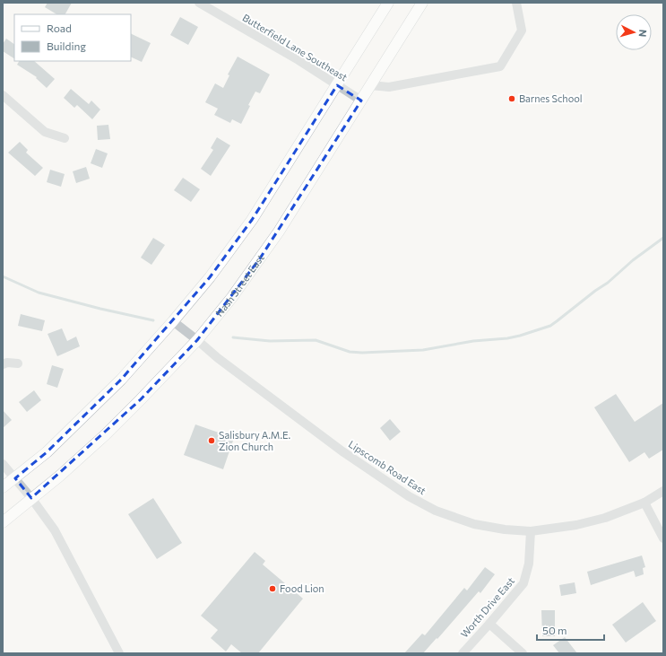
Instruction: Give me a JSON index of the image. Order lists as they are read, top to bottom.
{
  "streets": {
    "main road": ["Nash Street East"],
    "street": ["Butterfield Lane Southeast", "Lipscomb Road East", "Worth Drive East"]
  },
  "crossings": [
    ["Butterfield Lane Southeast", "Nash Street East"],
    ["Nash Street East", "Lipscomb Road East"],
    ["Lipscomb Road East", "Worth Drive East"]
  ],
  "places": ["Barnes School", "Salisbury A.M.E. Zion Church", "Food Lion"],
  "legend": ["Road", "Building"],
  "scale_bar": "50 m",
  "north": "right"
}
